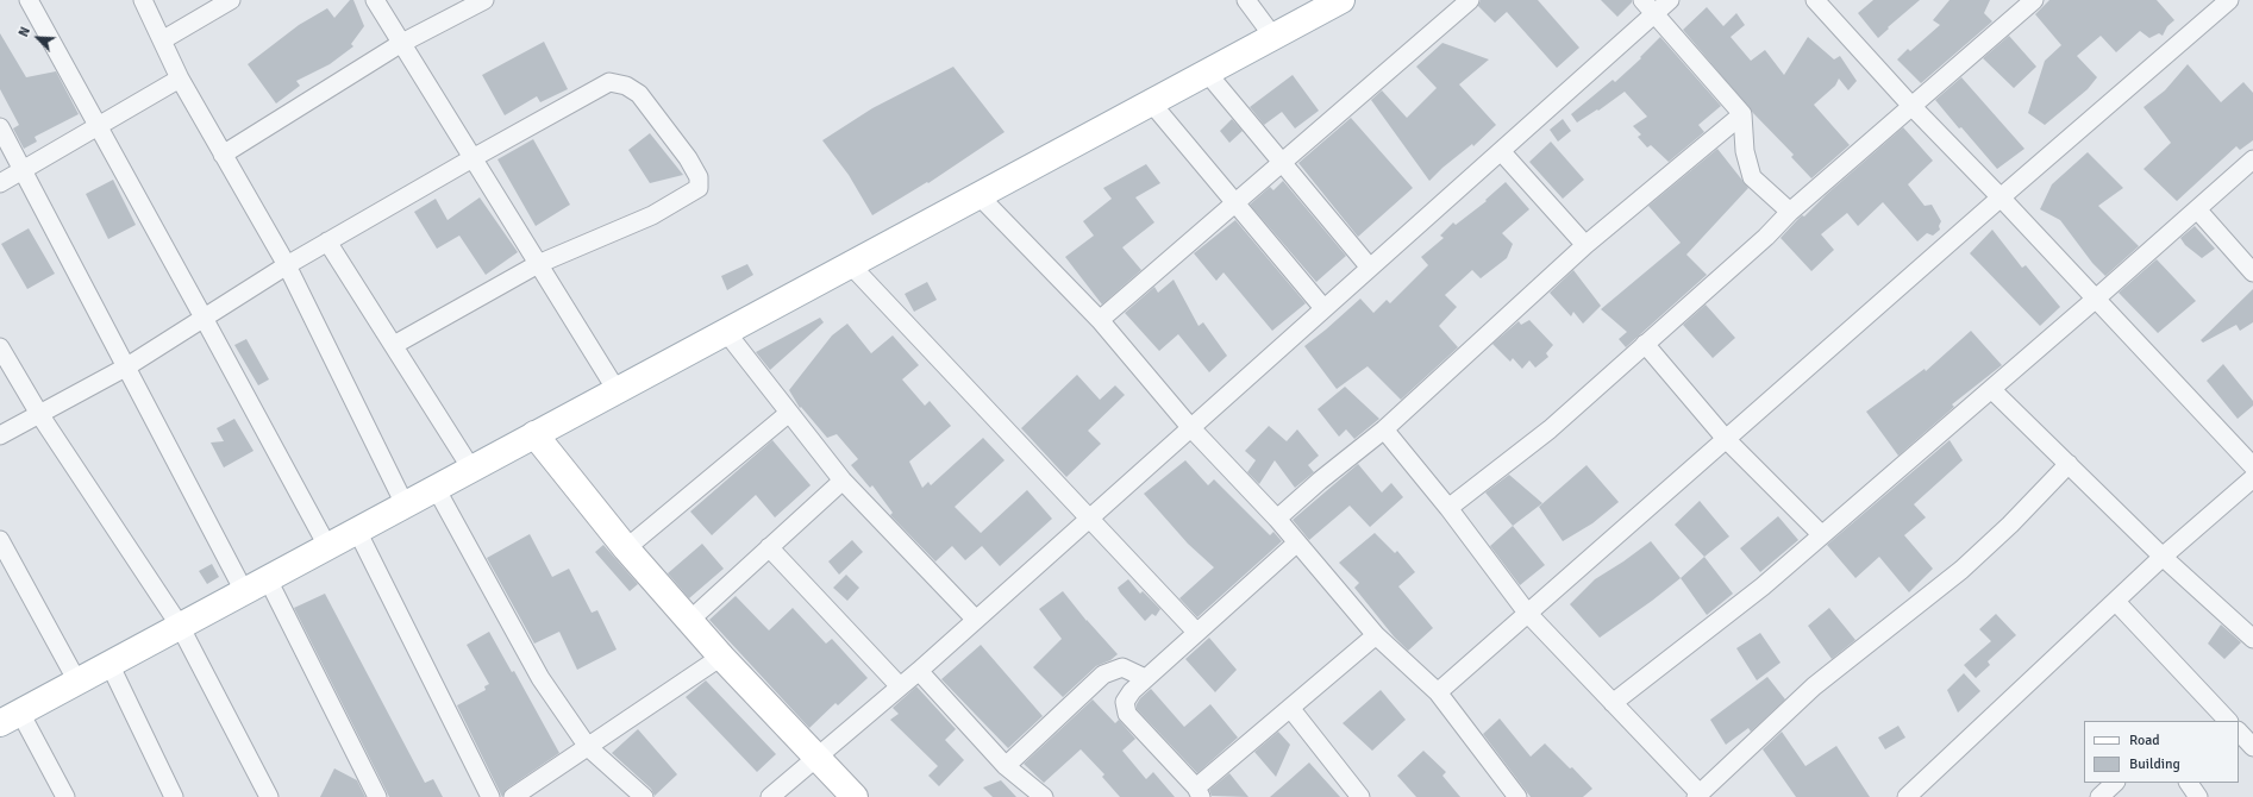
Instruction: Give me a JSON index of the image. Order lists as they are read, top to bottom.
{
  "legend": ["Road", "Building"],
  "north": "top left"
}
